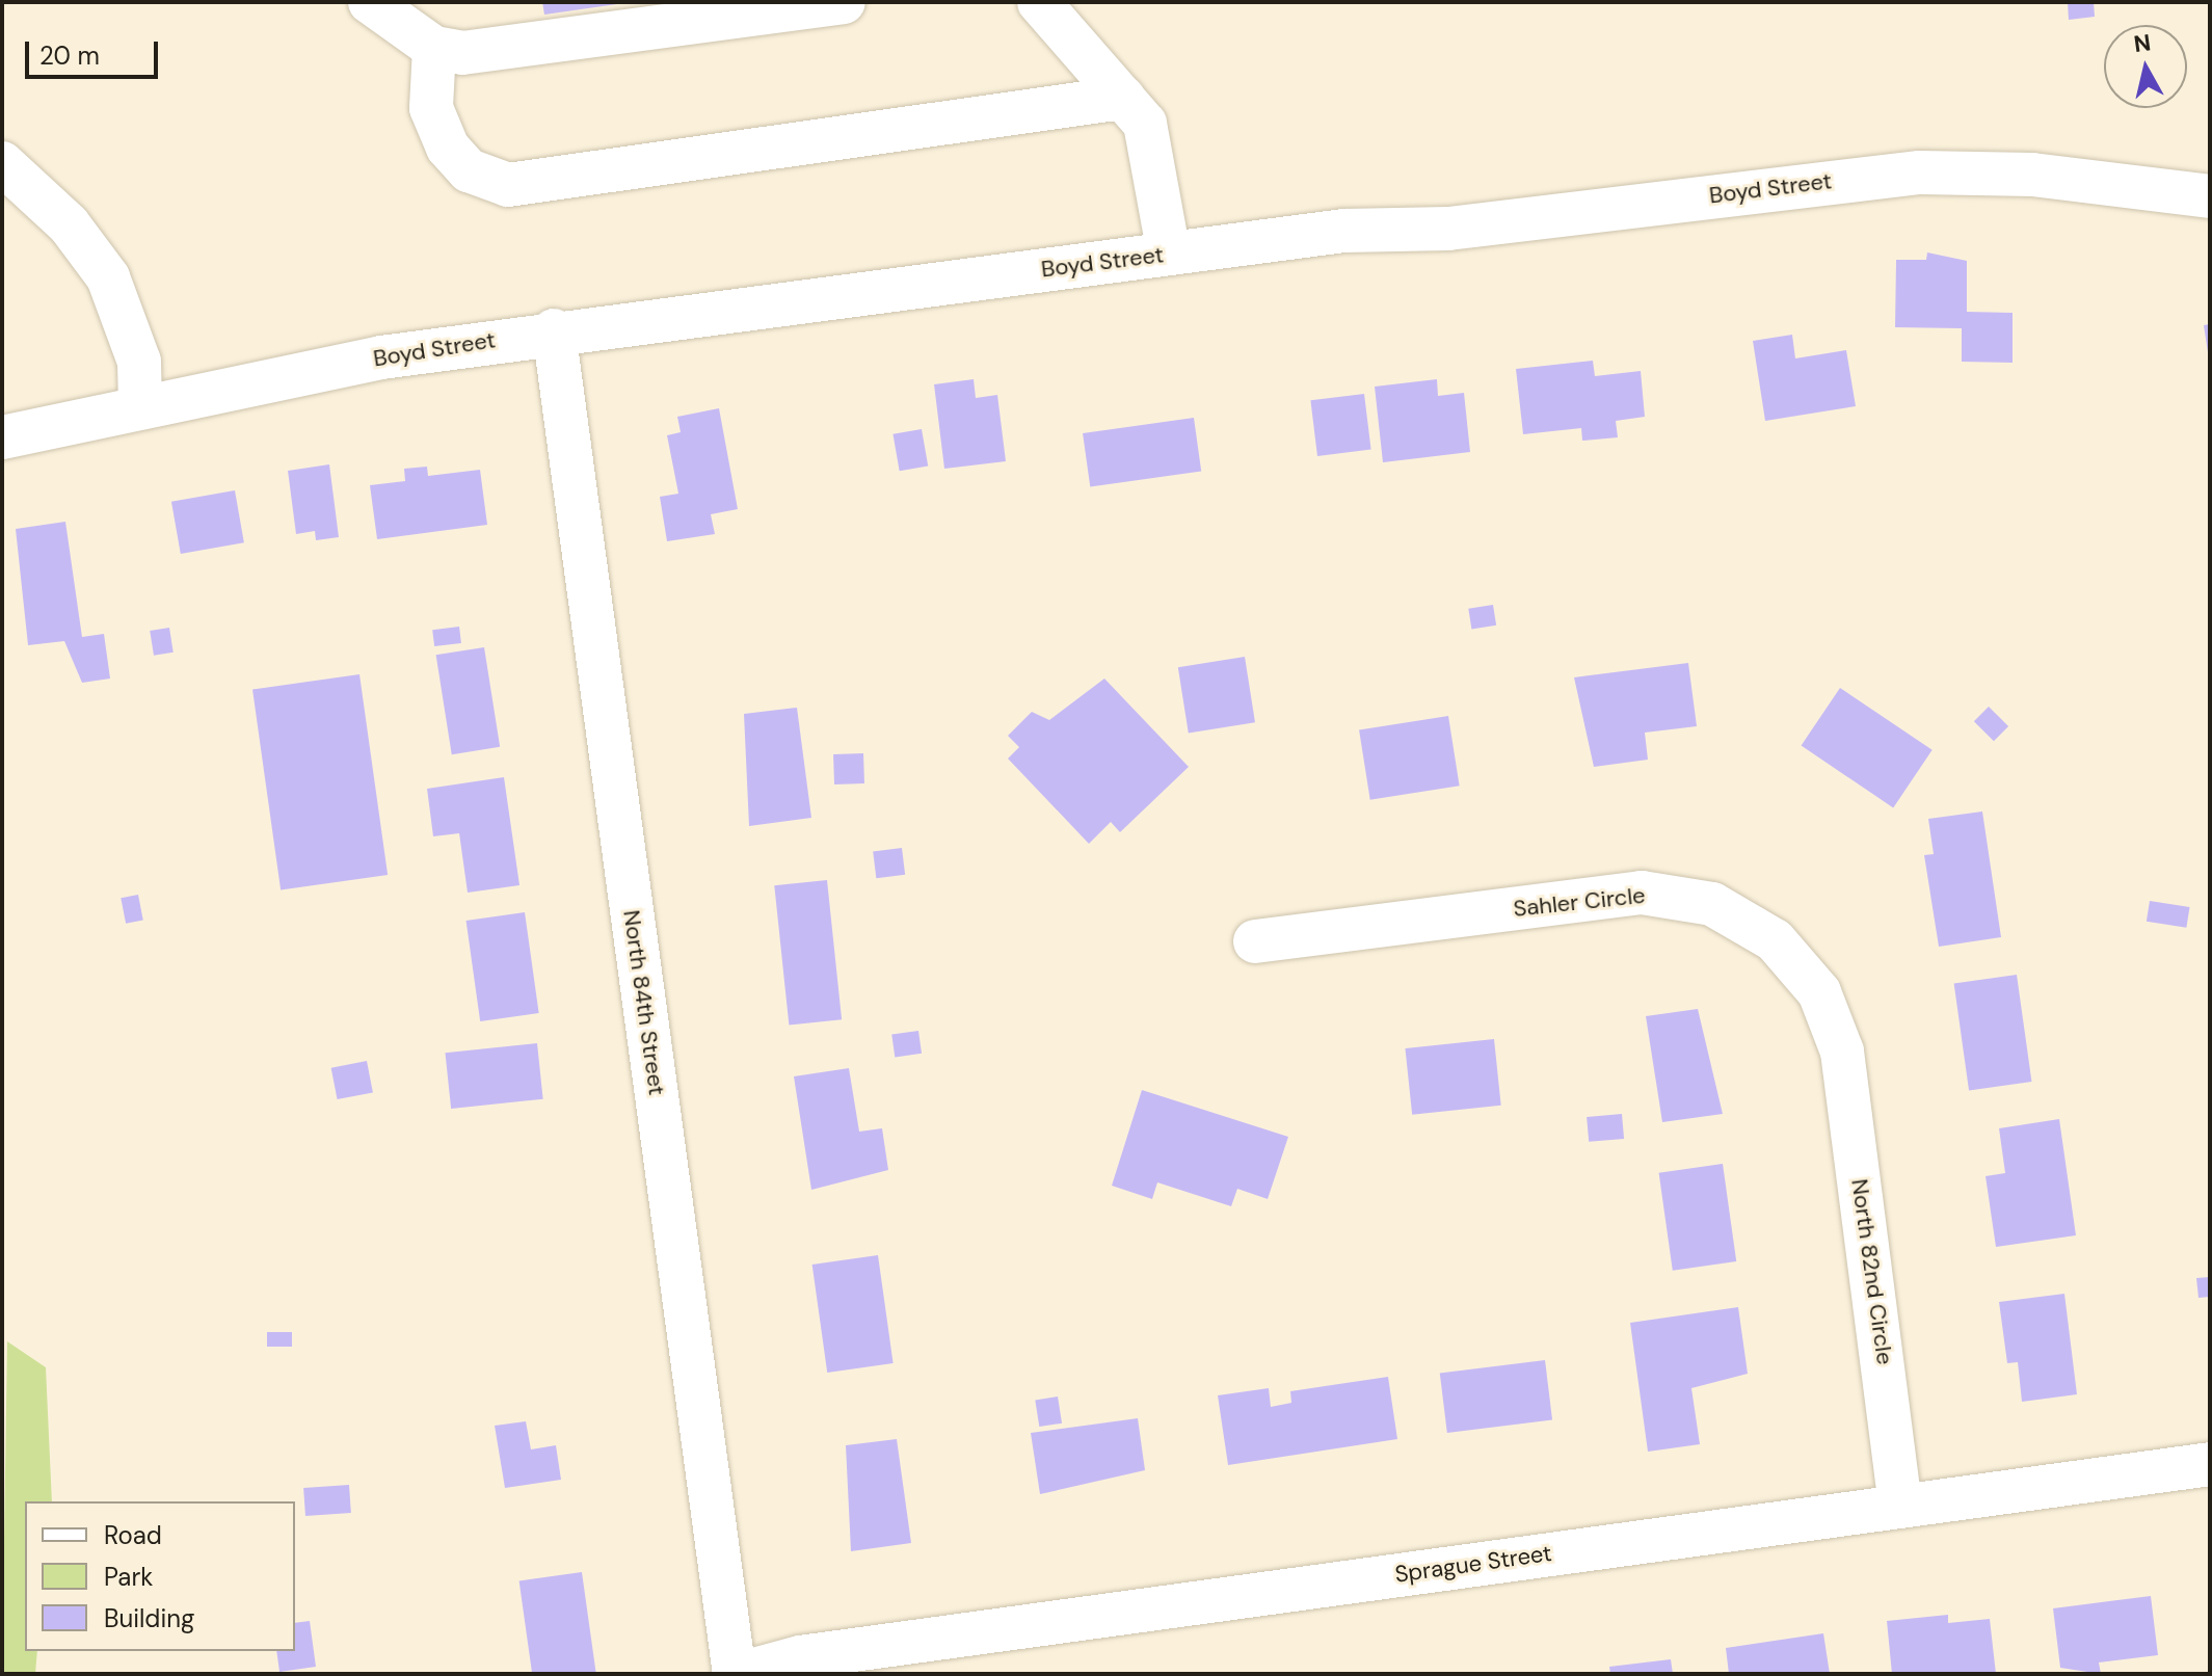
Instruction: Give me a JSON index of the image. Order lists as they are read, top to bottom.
{
  "streets": {
    "street": [
      "Boyd Street",
      "Sahler Circle",
      "North 84th Street",
      "North 82nd Circle",
      "Sprague Street"
    ]
  },
  "crossings": [
    ["Boyd Street", "North 84th Street"],
    ["Sahler Circle", "North 82nd Circle"],
    ["North 84th Street", "Sprague Street"],
    ["North 82nd Circle", "Sprague Street"]
  ],
  "legend": ["Road", "Park", "Building"],
  "scale_bar": "20 m",
  "north": "top"
}
